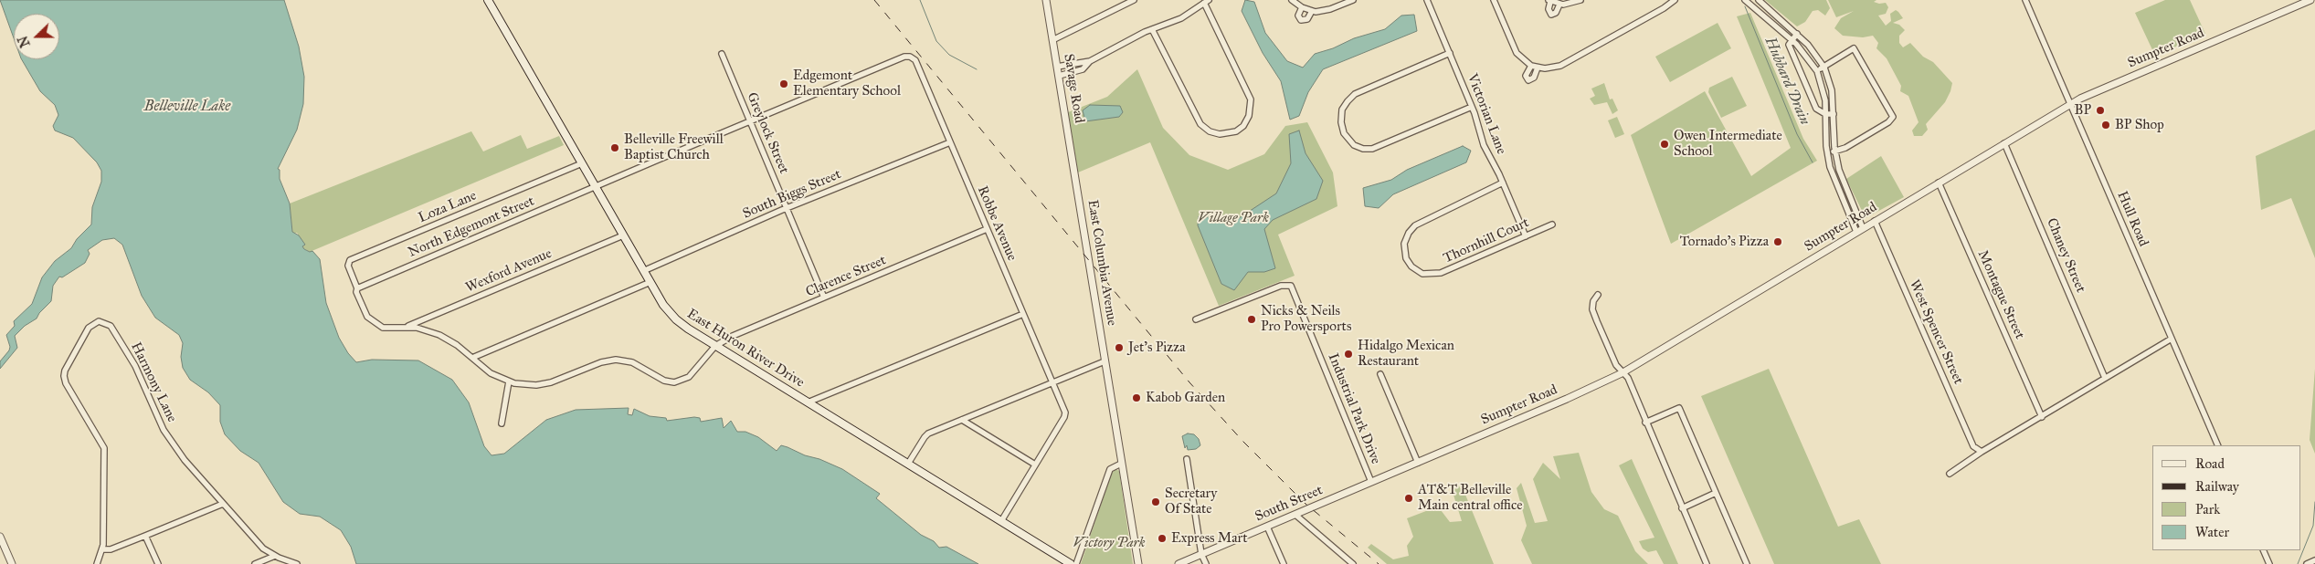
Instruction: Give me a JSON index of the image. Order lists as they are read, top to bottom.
{
  "streets": {
    "main road": ["East Huron River Drive"],
    "street": [
      "Sumpter Road",
      "Savage Road",
      "Victorian Lane",
      "Greylock Street",
      "South Biggs Street",
      "Loza Lane",
      "Hull Road",
      "Robbe Avenue",
      "North Edgemont Street",
      "Thornhill Court",
      "Chaney Street",
      "East Columbia Avenue",
      "Wexford Avenue",
      "Clarence Street",
      "Montague Street",
      "West Spencer Street",
      "Harmony Lane",
      "Industrial Park Drive",
      "South Street"
    ]
  },
  "crossings": [
    ["Sumpter Road", "Hull Road"],
    ["Sumpter Road", "Chaney Street"],
    ["Sumpter Road", "Montague Street"],
    ["Sumpter Road", "West Spencer Street"],
    ["Sumpter Road", "South Street"],
    ["Savage Road", "East Columbia Avenue"],
    ["Victorian Lane", "Thornhill Court"],
    ["Greylock Street", "South Biggs Street"],
    ["Greylock Street", "North Edgemont Street"],
    ["Greylock Street", "Clarence Street"],
    ["South Biggs Street", "Robbe Avenue"],
    ["South Biggs Street", "East Huron River Drive"],
    ["Loza Lane", "North Edgemont Street"],
    ["Loza Lane", "Wexford Avenue"],
    ["Loza Lane", "Clarence Street"],
    ["Loza Lane", "East Huron River Drive"],
    ["Robbe Avenue", "North Edgemont Street"],
    ["Robbe Avenue", "Clarence Street"],
    ["North Edgemont Street", "East Huron River Drive"],
    ["Wexford Avenue", "East Huron River Drive"],
    ["Clarence Street", "East Huron River Drive"],
    ["Industrial Park Drive", "South Street"]
  ],
  "water": ["Hubbard Drain", "Belleville Lake"],
  "parks": ["Village Park", "Victory Park"],
  "places": [
    "Edgemont Elementary School",
    "BP",
    "BP Shop",
    "Owen Intermediate School",
    "Belleville Freewill Baptist Church",
    "Tornado's Pizza",
    "Nicks & Neils Pro Powersports",
    "Jet's Pizza",
    "Hidalgo Mexican Restaurant",
    "Kabob Garden",
    "AT&T Belleville Main central office",
    "Secretary Of State",
    "Express Mart"
  ],
  "legend": [
    "Road",
    "Railway",
    "Park",
    "Water"
  ],
  "north": "left"
}
